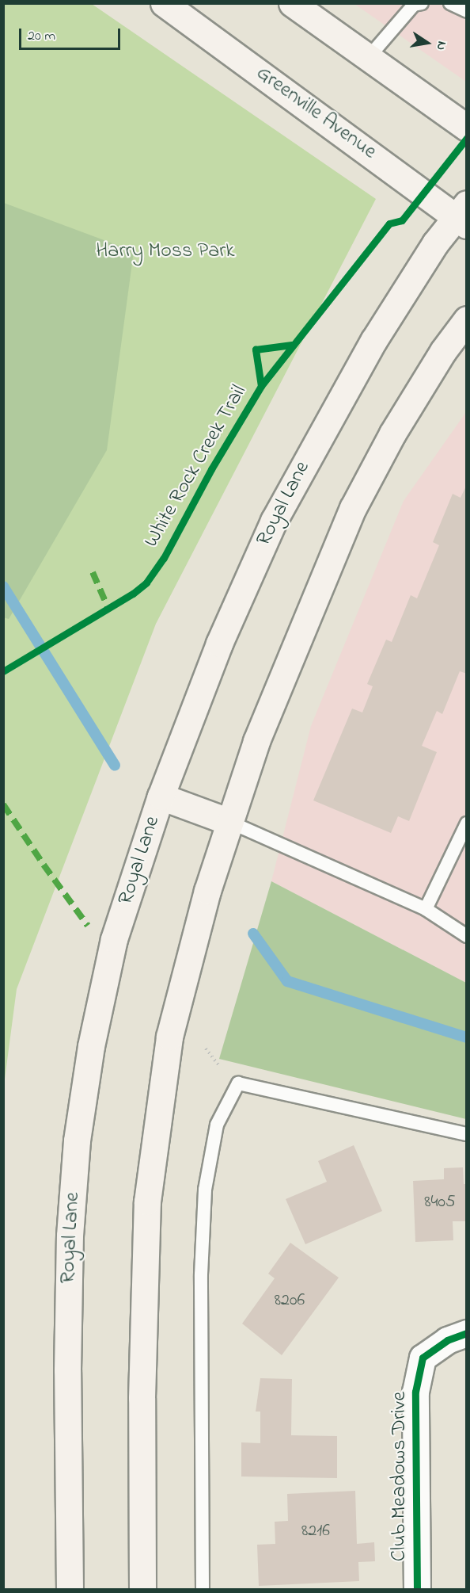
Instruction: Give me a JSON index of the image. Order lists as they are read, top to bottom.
{
  "streets": {
    "main road": ["Greenville Avenue", "Royal Lane"],
    "street": ["Club Meadows Drive"],
    "cycle path": ["White Rock Creek Trail"]
  },
  "crossings": [
    ["Greenville Avenue", "Royal Lane"]
  ],
  "parks": ["Harry Moss Park"],
  "house_numbers": ["8405", "8206", "8216"],
  "scale_bar": "20 m",
  "north": "right"
}
